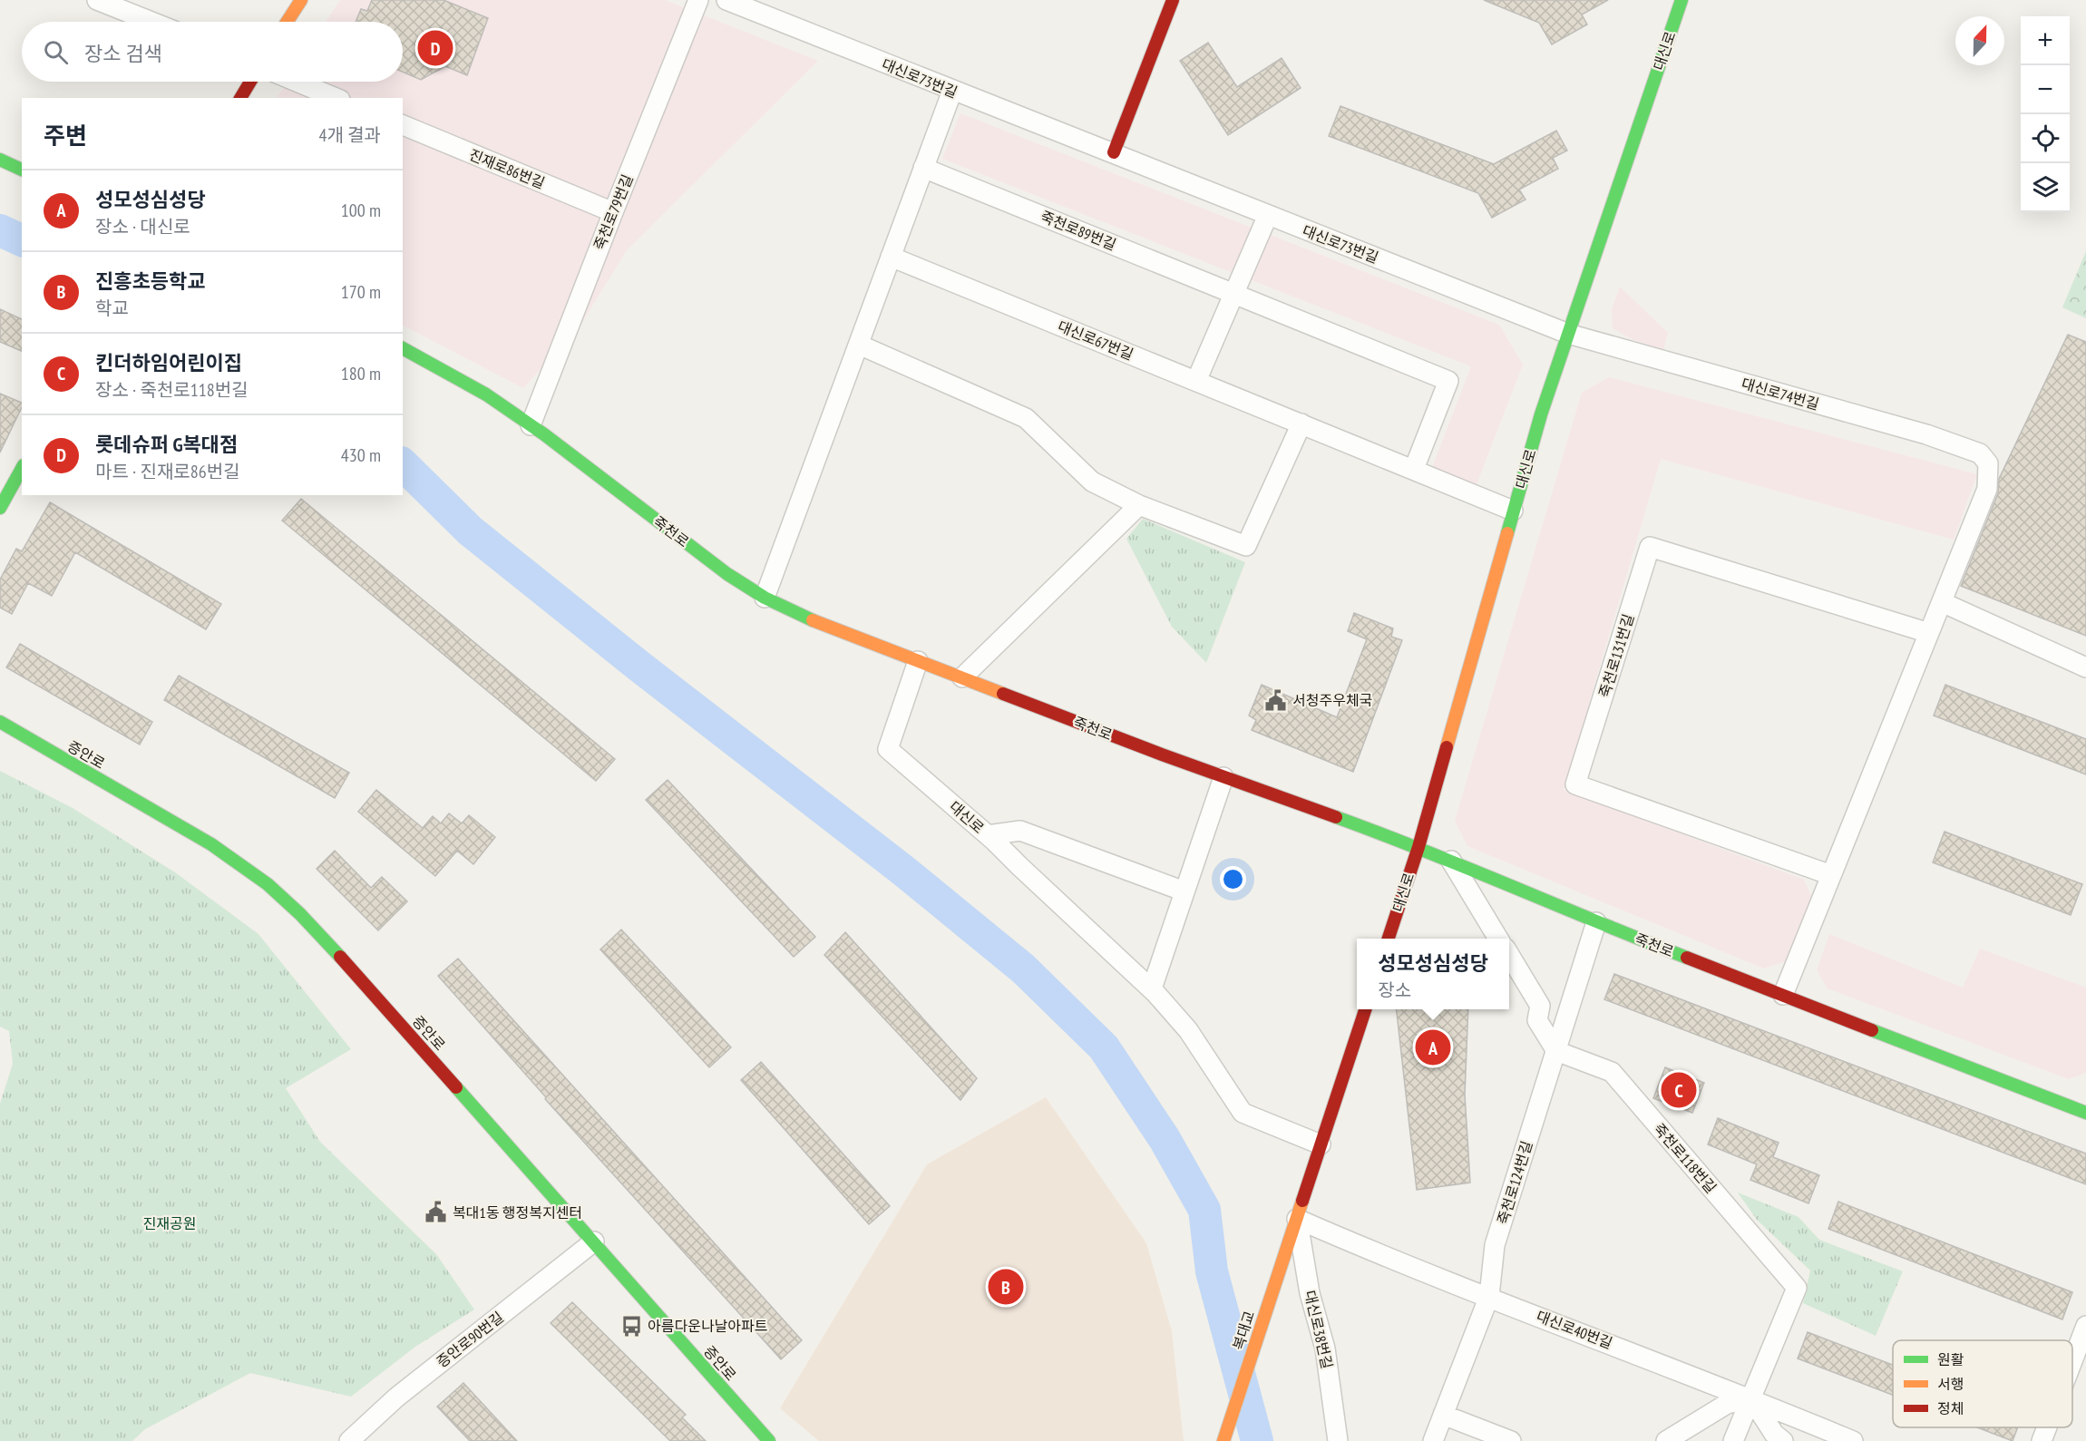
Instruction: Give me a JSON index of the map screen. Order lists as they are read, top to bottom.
{
  "streets": {
    "street": [
      "대신로",
      "대신로73번길",
      "진재로86번길",
      "죽천로79번길",
      "죽천로89번길",
      "대신로67번길",
      "대신로74번길",
      "죽천로",
      "죽천로131번길",
      "증안로",
      "죽천로118번길",
      "죽천로124번길",
      "대신로38번길",
      "대신로40번길",
      "복대교",
      "증안로90번길"
    ]
  },
  "crossings": [
    ["대신로", "대신로73번길"],
    ["대신로", "대신로67번길"],
    ["대신로", "대신로74번길"],
    ["대신로", "죽천로"],
    ["대신로73번길", "대신로74번길"],
    ["진재로86번길", "죽천로79번길"],
    ["죽천로79번길", "죽천로"],
    ["죽천로", "죽천로124번길"],
    ["증안로", "증안로90번길"],
    ["죽천로118번길", "죽천로124번길"],
    ["죽천로118번길", "대신로40번길"],
    ["죽천로124번길", "대신로40번길"],
    ["대신로38번길", "대신로40번길"],
    ["대신로38번길", "복대교"],
    ["대신로40번길", "복대교"]
  ],
  "parks": ["진재공원"],
  "places": {
    "public building": ["서청주우체국", "복대1동 행정복지센터"],
    "bus stop": ["아름다운나날아파트"]
  },
  "legend": ["원활", "서행", "정체"],
  "north": "top",
  "page": {
    "map_buttons": ["+", "−"],
    "search": "장소 검색",
    "pins": [
      "D",
      "A",
      "C",
      "B"
    ],
    "heading": ["주변", "4개 결과"],
    "list": [
      {
        "mark": "A",
        "name": "성모성심성당",
        "note": "장소 · 대신로",
        "value": "100 m"
      },
      {
        "mark": "B",
        "name": "진흥초등학교",
        "note": "학교",
        "value": "170 m"
      },
      {
        "mark": "C",
        "name": "킨더하임어린이집",
        "note": "장소 · 죽천로118번길",
        "value": "180 m"
      },
      {
        "mark": "D",
        "name": "롯데슈퍼 G복대점",
        "note": "마트 · 진재로86번길",
        "value": "430 m"
      }
    ],
    "popup": ["성모성심성당", "장소"]
  }
}
